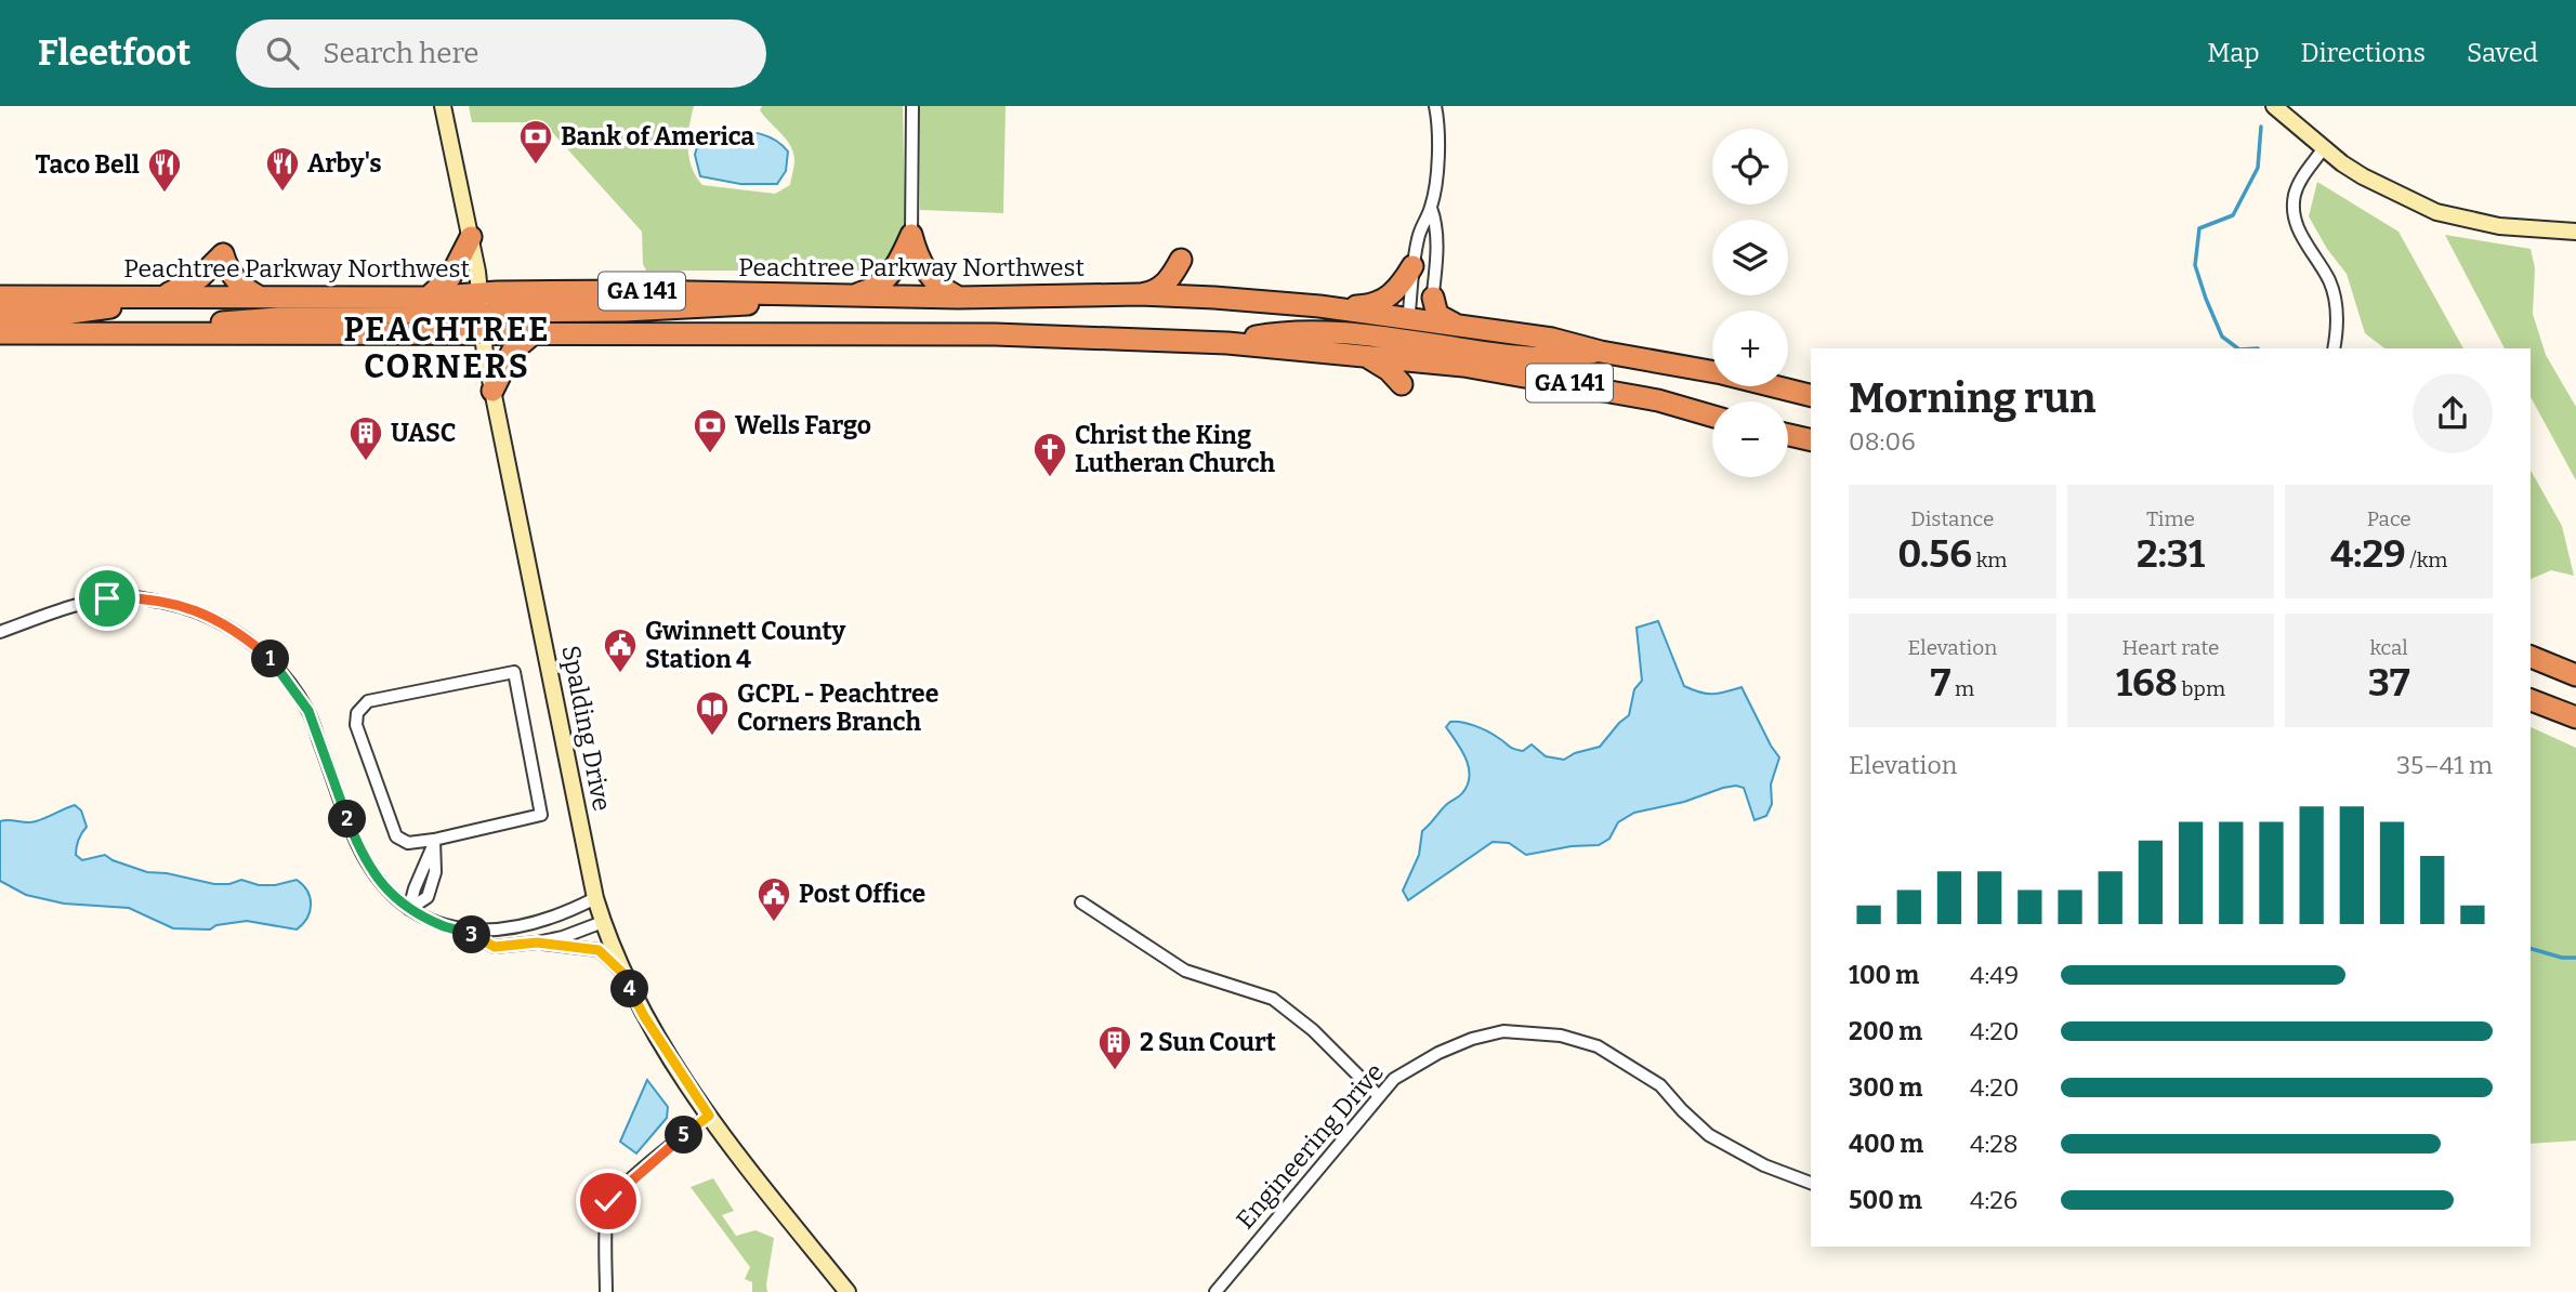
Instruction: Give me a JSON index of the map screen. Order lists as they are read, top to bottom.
{
  "streets": {
    "highway": ["Peachtree Parkway Northwest", "GA 141"],
    "main road": ["Spalding Drive"],
    "street": ["Engineering Drive"]
  },
  "crossings": [
    ["Peachtree Parkway Northwest", "Spalding Drive"]
  ],
  "districts": ["PEACHTREE CORNERS"],
  "places": {
    "bank": ["Bank of America", "Wells Fargo"],
    "restaurant": ["Arby's", "Taco Bell"],
    "building": ["UASC", "2 Sun Court"],
    "church": ["Christ the King Lutheran Church"],
    "public building": ["Gwinnett County Station 4", "Post Office"],
    "library": ["GCPL - Peachtree Corners Branch"]
  },
  "page": {
    "header": "Fleetfoot",
    "search": "Search here",
    "nav": ["Map", "Directions", "Saved"],
    "map_buttons": ["+", "−"],
    "heading": ["Morning run", "08:06"],
    "stats": [
      ["Distance", "0.56 km"],
      ["Time", "2:31"],
      ["Pace", "4:29 /km"],
      ["Elevation", "7 m"],
      ["Heart rate", "168 bpm"],
      ["kcal", "37"]
    ],
    "pins": [
      "1",
      "2",
      "3",
      "4",
      "5"
    ],
    "chart": ["Elevation", "35–41 m"],
    "list": [
      {
        "name": "100 m",
        "note": "4:49"
      },
      {
        "name": "200 m",
        "note": "4:20"
      },
      {
        "name": "300 m",
        "note": "4:20"
      },
      {
        "name": "400 m",
        "note": "4:28"
      },
      {
        "name": "500 m",
        "note": "4:26"
      }
    ]
  }
}
